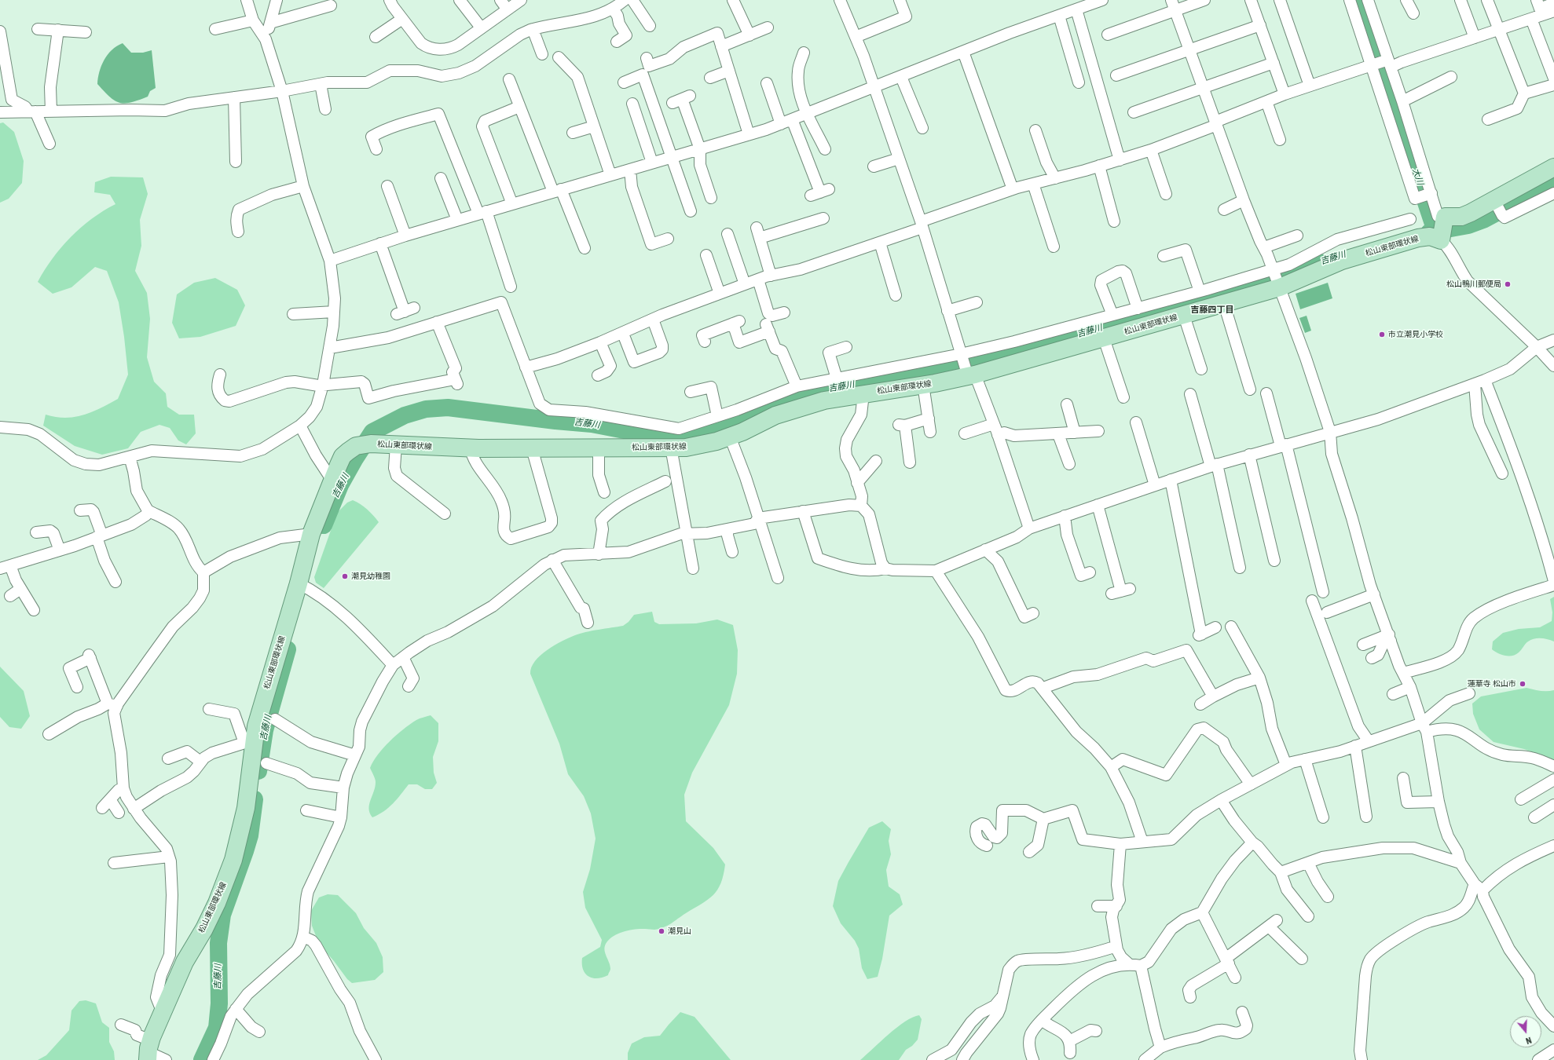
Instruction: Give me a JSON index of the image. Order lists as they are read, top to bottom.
{
  "streets": {
    "main road": ["松山東部環状線"]
  },
  "districts": ["吉藤四丁目"],
  "water": ["大川", "吉藤川"],
  "places": [
    "松山鴨川郵便局",
    "市立潮見小学校",
    "潮見幼稚園",
    "蓮華寺 松山市",
    "潮見山"
  ],
  "north": "bottom"
}
